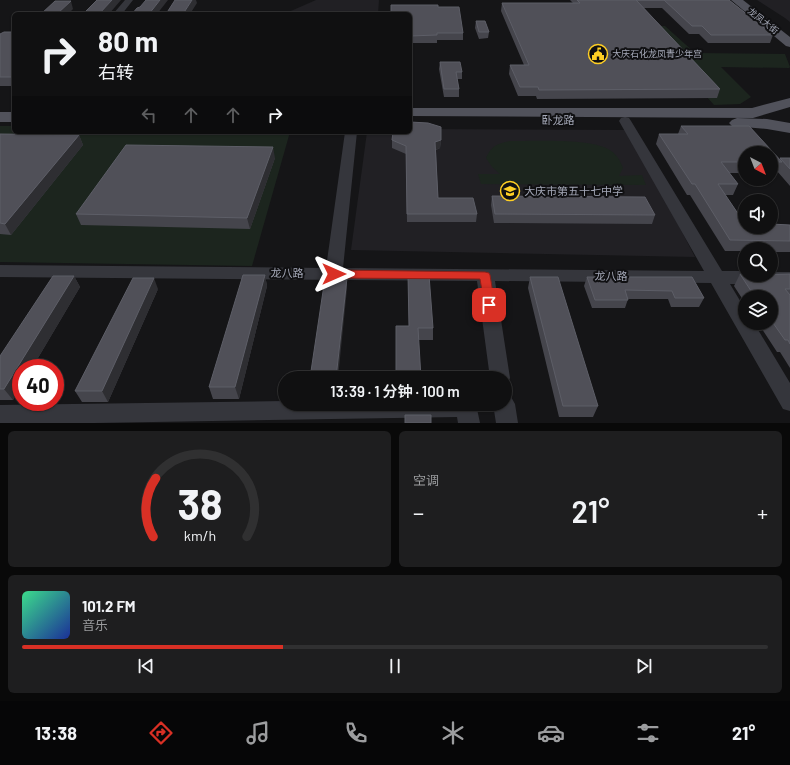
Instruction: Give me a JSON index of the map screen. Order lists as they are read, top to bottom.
{
  "streets": {
    "main road": ["龙凤大街", "卧龙路"],
    "street": ["龙八路"]
  },
  "places": {
    "public building": ["大庆石化龙凤青少年宫"],
    "school or university": ["大庆市第五十七中学"]
  },
  "north": "bottom right",
  "page": {
    "turn": ["80 m", "右转"],
    "limit": "40",
    "trip": "13:39 · 1 分钟 · 100 m",
    "tile": "空调",
    "heat": ["−", "21°", "+"],
    "song": ["101.2 FM", "音乐"],
    "tabs": ["13:38", "21°"],
    "gauge": ["38", "km/h"]
  }
}
